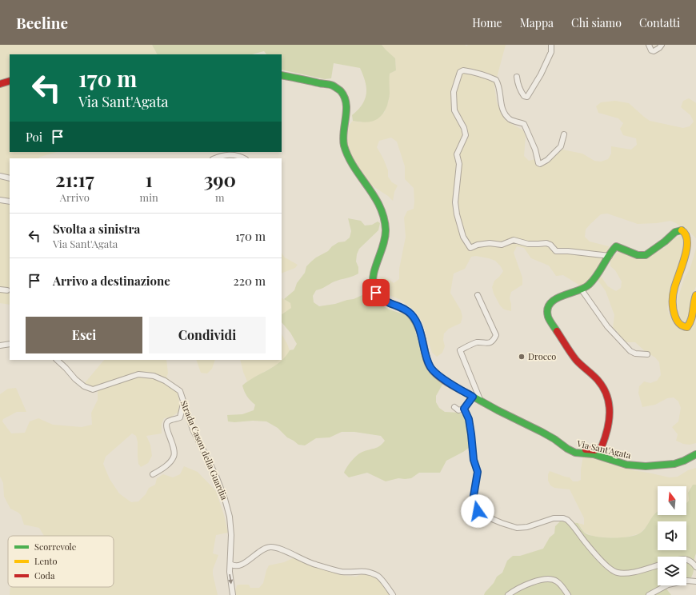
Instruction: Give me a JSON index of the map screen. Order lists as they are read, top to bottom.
{
  "streets": {
    "street": ["Via Sant'Agata", "Strada Cason della Guardia"]
  },
  "places": ["Drocco"],
  "legend": ["Scorrevole", "Lento", "Coda"],
  "north": "top",
  "page": {
    "header": "Beeline",
    "nav": [
      "Home",
      "Mappa",
      "Chi siamo",
      "Contatti"
    ],
    "turn": ["170 m", "Via Sant'Agata"],
    "then": "Poi",
    "eta": [
      "21:17",
      "Arrivo",
      "1",
      "min",
      "390",
      "m"
    ],
    "list": [
      {
        "name": "Svolta a sinistra",
        "note": "Via Sant'Agata",
        "value": "170 m"
      },
      {
        "name": "Arrivo a destinazione",
        "value": "220 m"
      }
    ],
    "buttons": ["Esci", "Condividi"]
  }
}
